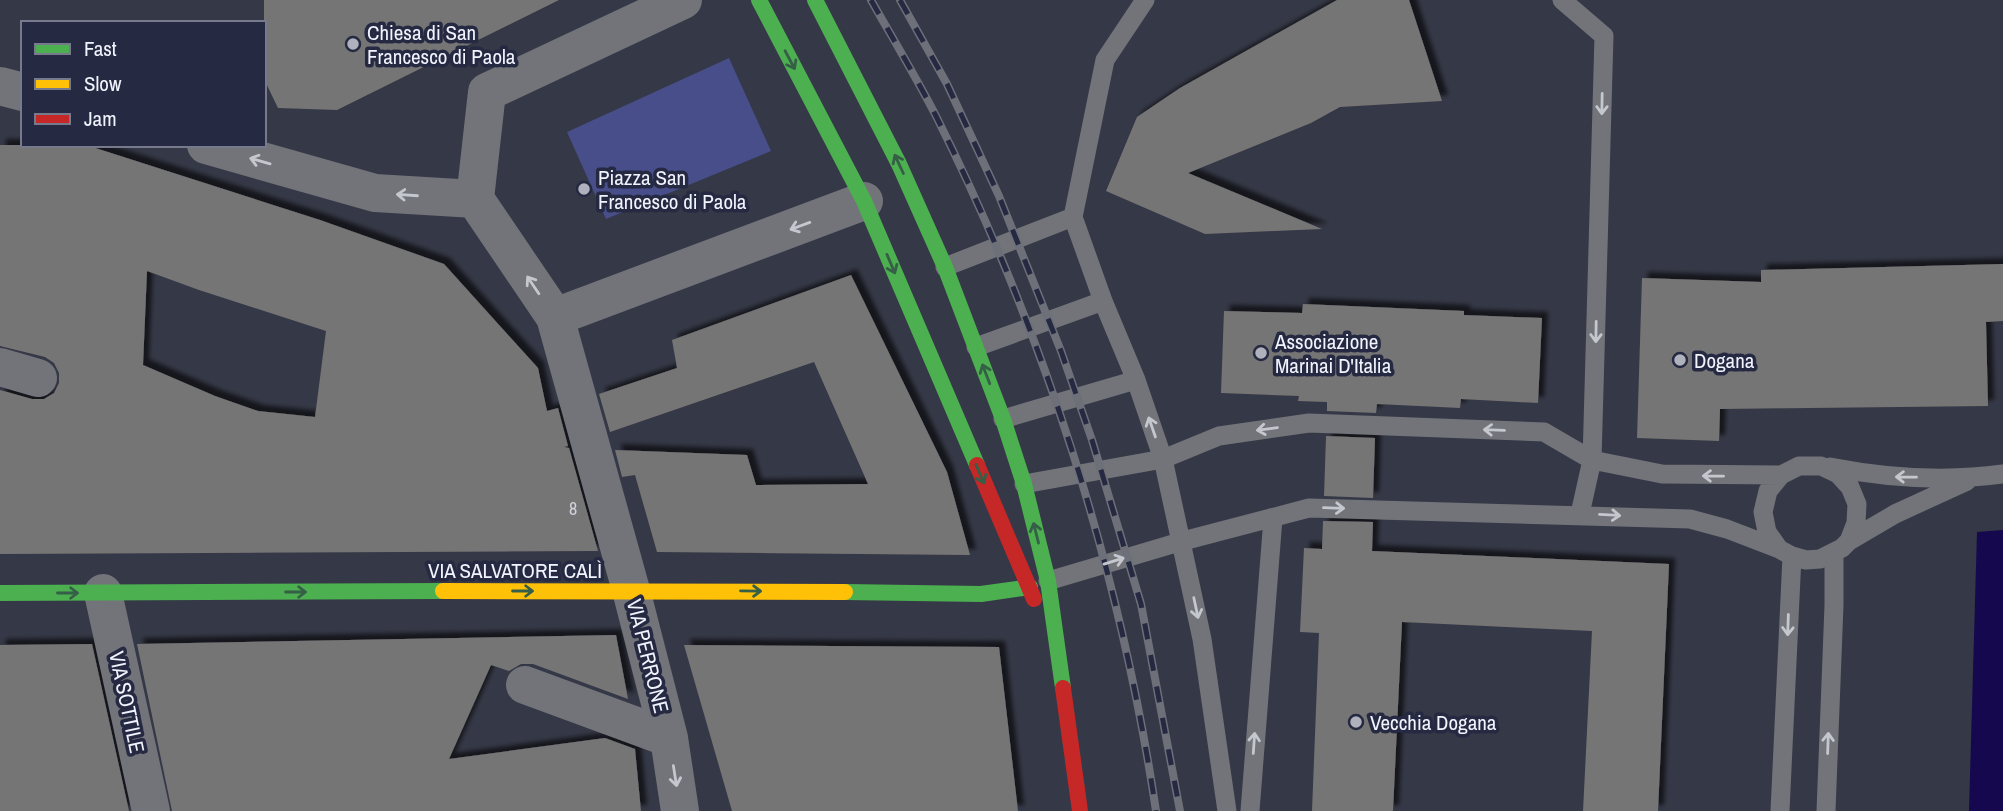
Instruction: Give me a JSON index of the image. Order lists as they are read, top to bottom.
{
  "streets": {
    "main road": ["VIA SALVATORE CALÌ"],
    "street": ["VIA PERRONE", "VIA SOTTILE"]
  },
  "crossings": [
    ["VIA SALVATORE CALÌ", "VIA PERRONE"],
    ["VIA SALVATORE CALÌ", "VIA SOTTILE"]
  ],
  "one_way": ["VIA SALVATORE CALÌ"],
  "places": [
    "Chiesa di San Francesco di Paola",
    "Piazza San Francesco di Paola",
    "Associazione Marinai D'Italia",
    "Dogana",
    "Vecchia Dogana"
  ],
  "house_numbers": ["8"],
  "legend": ["Fast", "Slow", "Jam"]
}
